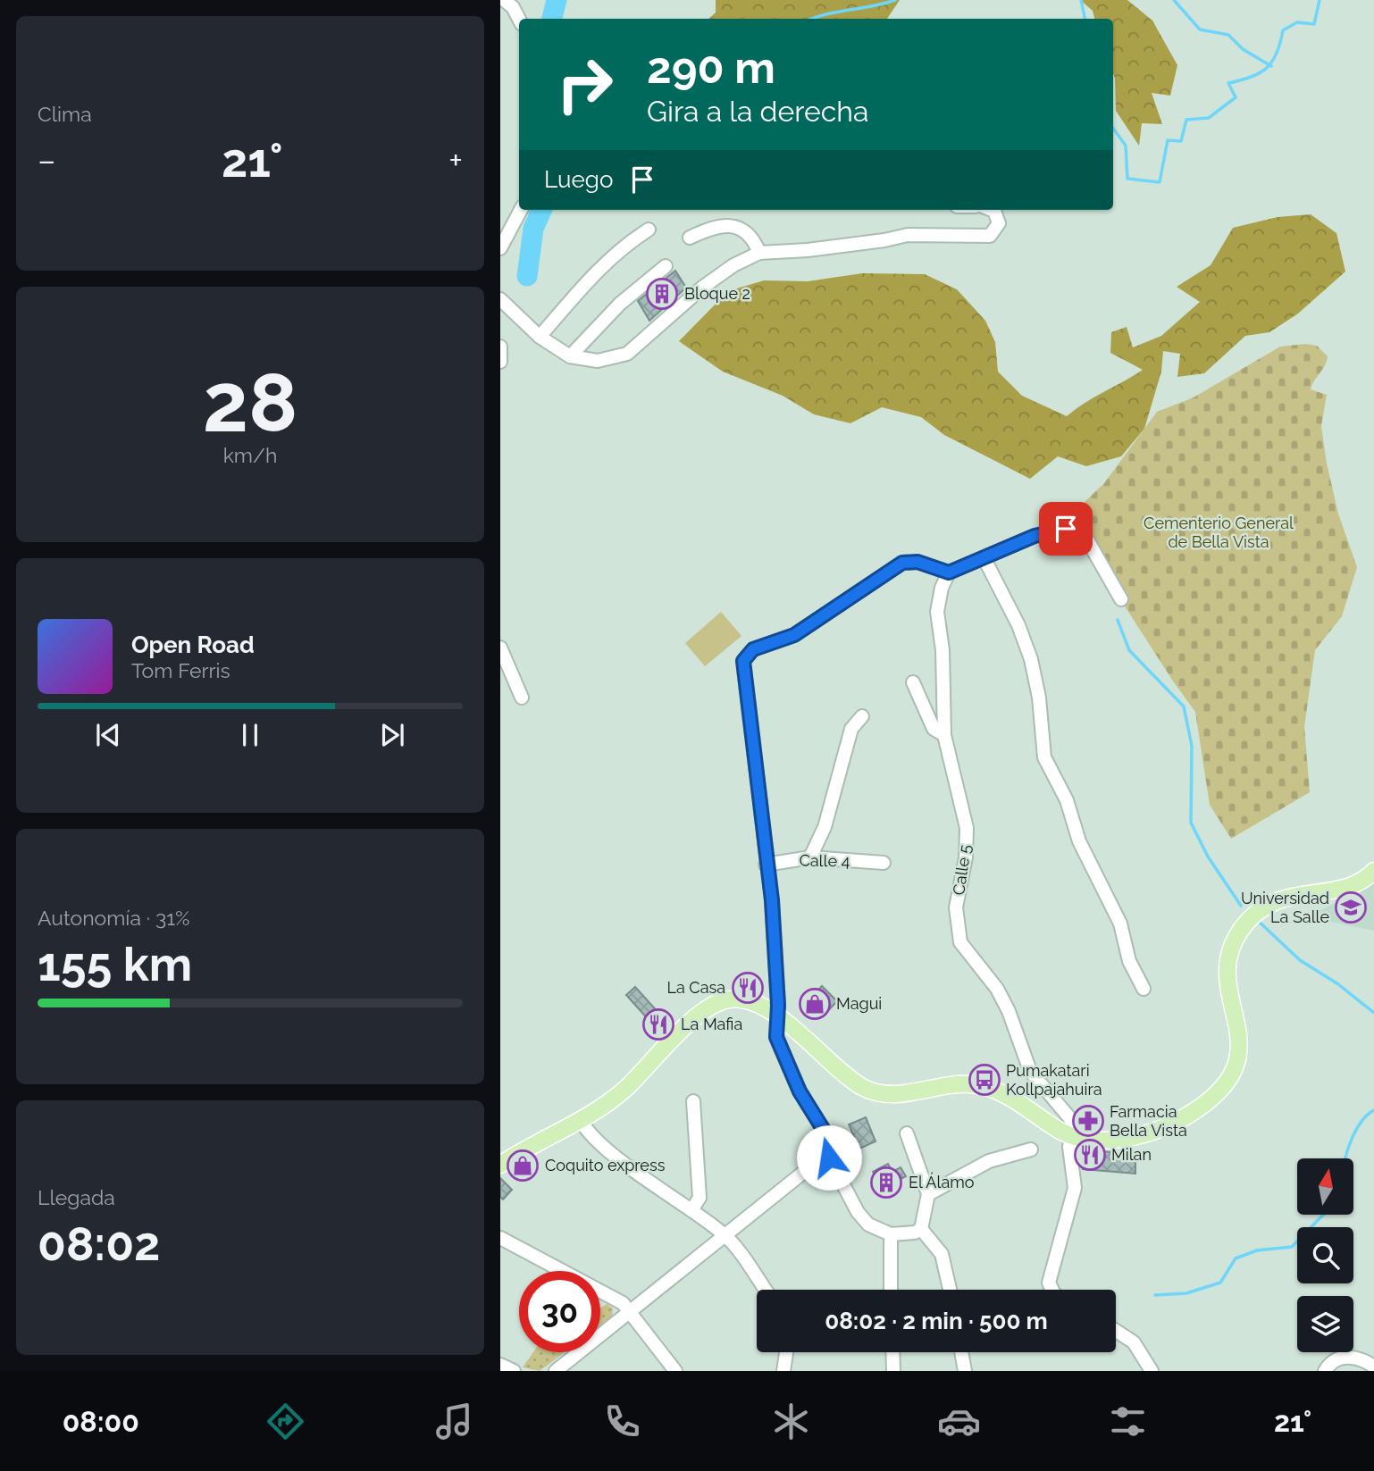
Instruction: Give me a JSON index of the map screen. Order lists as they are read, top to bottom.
{
  "streets": {
    "street": ["Calle 4", "Calle 5"]
  },
  "parks": ["Cementerio General de Bella Vista"],
  "places": {
    "building": ["Bloque 2", "El Álamo"],
    "school or university": ["Universidad La Salle"],
    "restaurant": ["La Casa", "La Mafia", "Milan"],
    "shop": ["Magui", "Coquito express"],
    "bus stop": ["Pumakatari Kollpajahuira"],
    "pharmacy": ["Farmacia Bella Vista"]
  },
  "north": "top",
  "page": {
    "tile": [
      "Clima",
      ["28", "km/h"],
      ["Autonomía · 31%", "155 km"],
      ["Llegada", "08:02"]
    ],
    "turn": ["290 m", "Gira a la derecha"],
    "heat": ["−", "21°", "+"],
    "then": "Luego",
    "song": ["Open Road", "Tom Ferris"],
    "limit": "30",
    "trip": "08:02 · 2 min · 500 m",
    "tabs": ["08:00", "21°"]
  }
}
